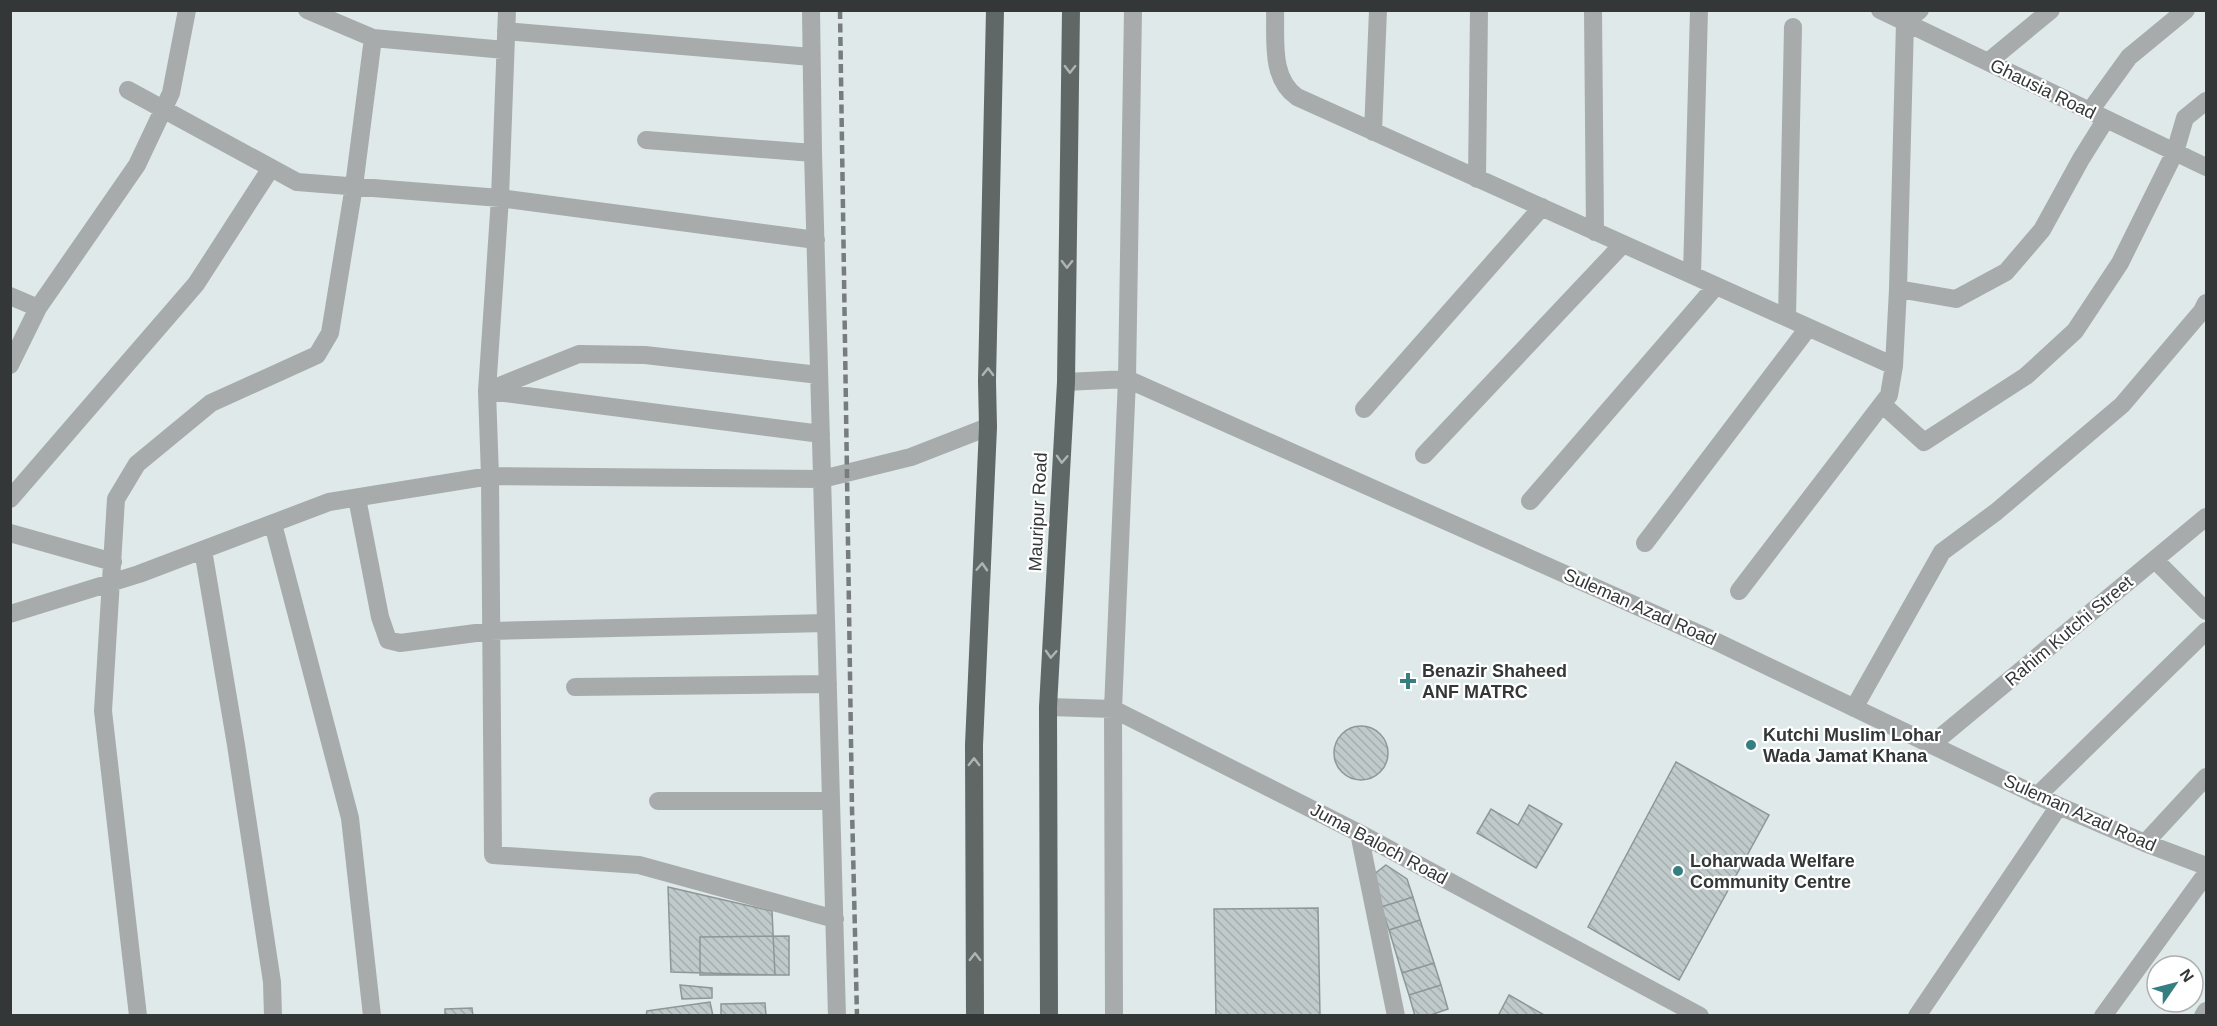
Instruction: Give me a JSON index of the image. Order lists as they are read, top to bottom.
{
  "streets": {
    "highway": ["Mauripur Road"],
    "street": [
      "Ghausia Road",
      "Suleman Azad Road",
      "Rahim Kutchi Street",
      "Juma Baloch Road"
    ]
  },
  "crossings": [
    ["Mauripur Road", "Suleman Azad Road"],
    ["Mauripur Road", "Juma Baloch Road"],
    ["Suleman Azad Road", "Rahim Kutchi Street"]
  ],
  "places": {
    "health": ["Benazir Shaheed ANF MATRC"],
    "other": ["Kutchi Muslim Lohar Wada Jamat Khana", "Loharwada Welfare Community Centre"]
  },
  "north": "top right"
}
